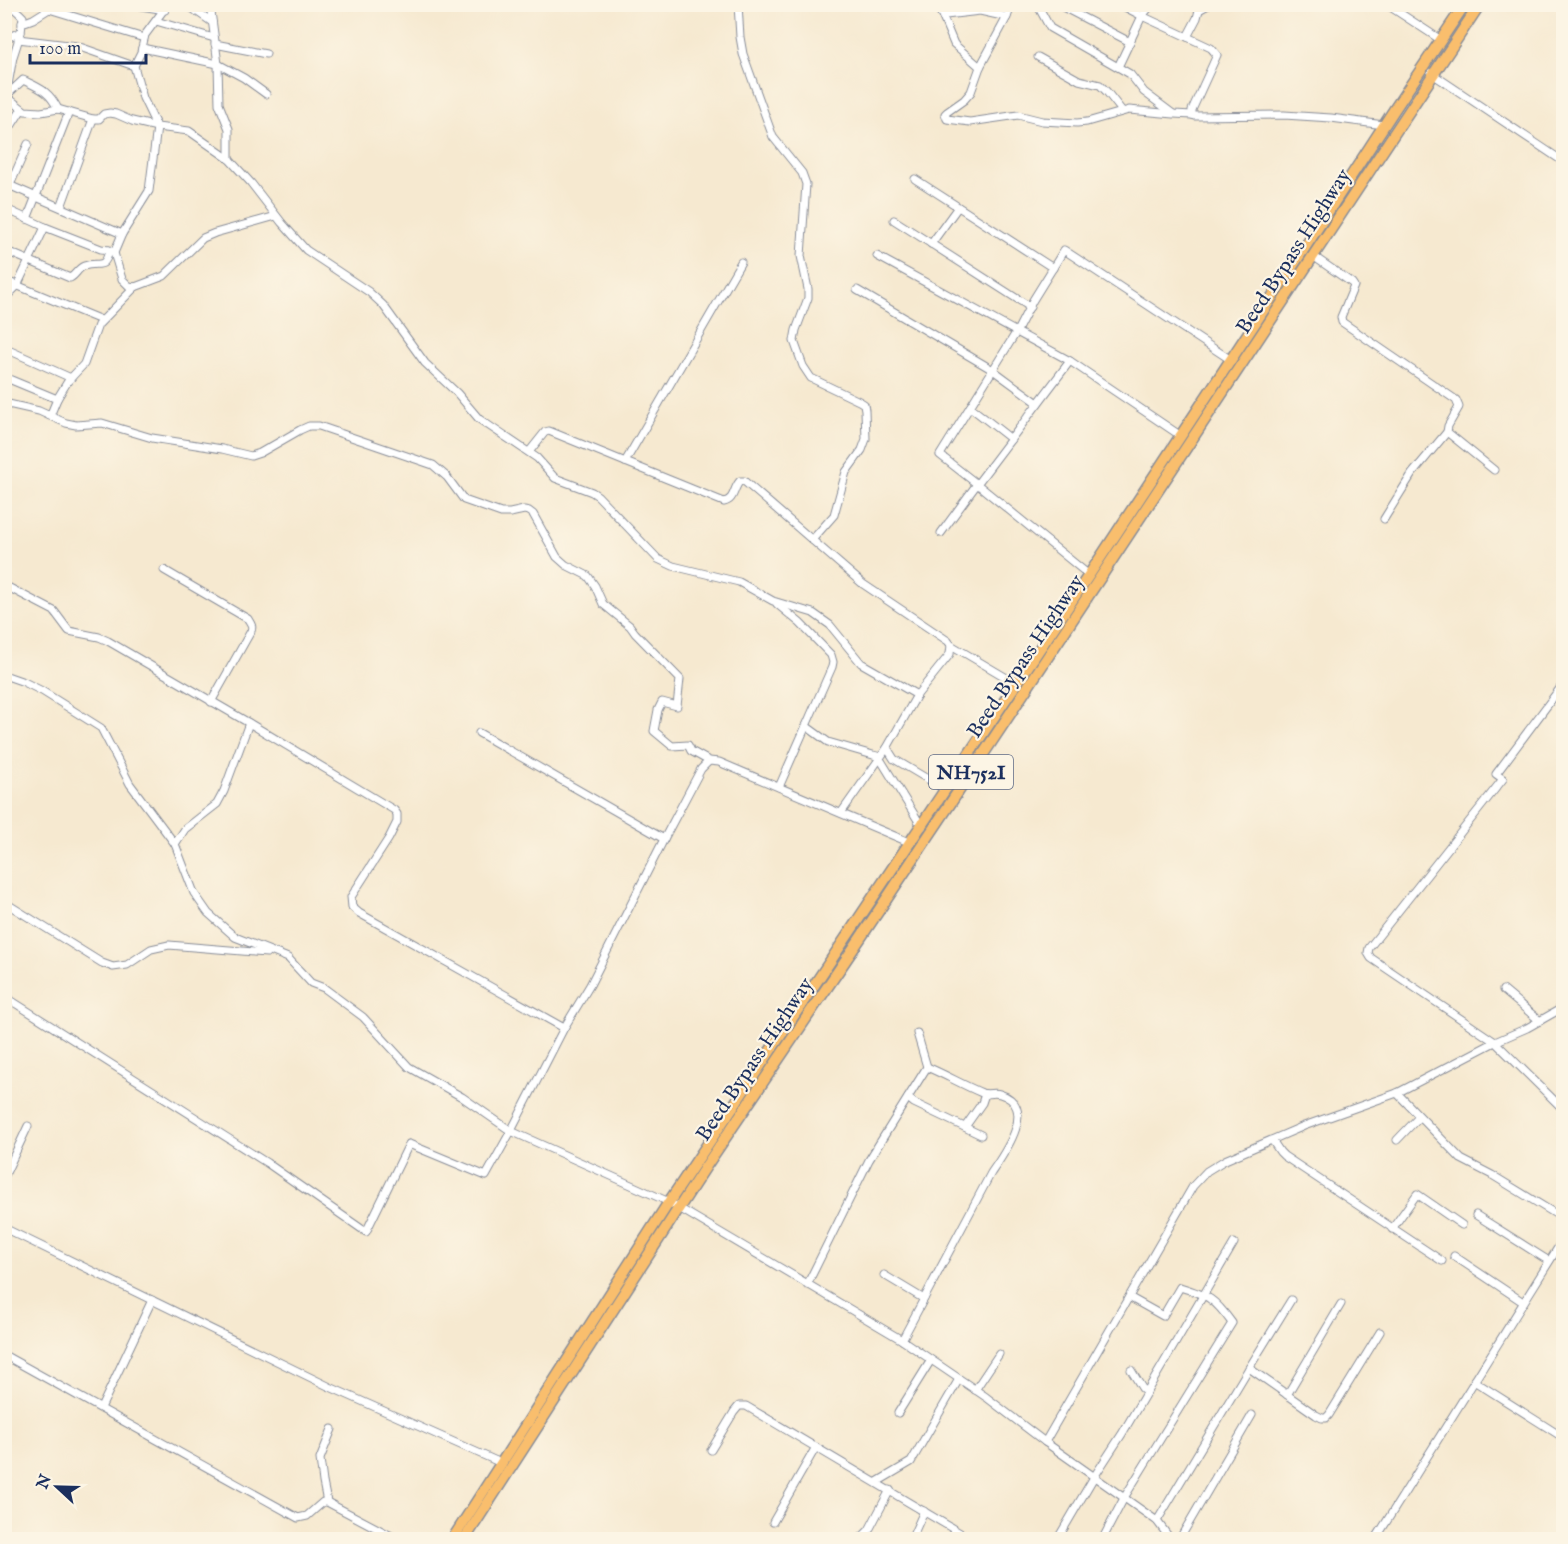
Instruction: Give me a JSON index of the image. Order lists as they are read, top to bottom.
{
  "streets": {
    "highway": ["Beed Bypass Highway", "NH752I"]
  },
  "scale_bar": "100 m",
  "north": "left"
}
